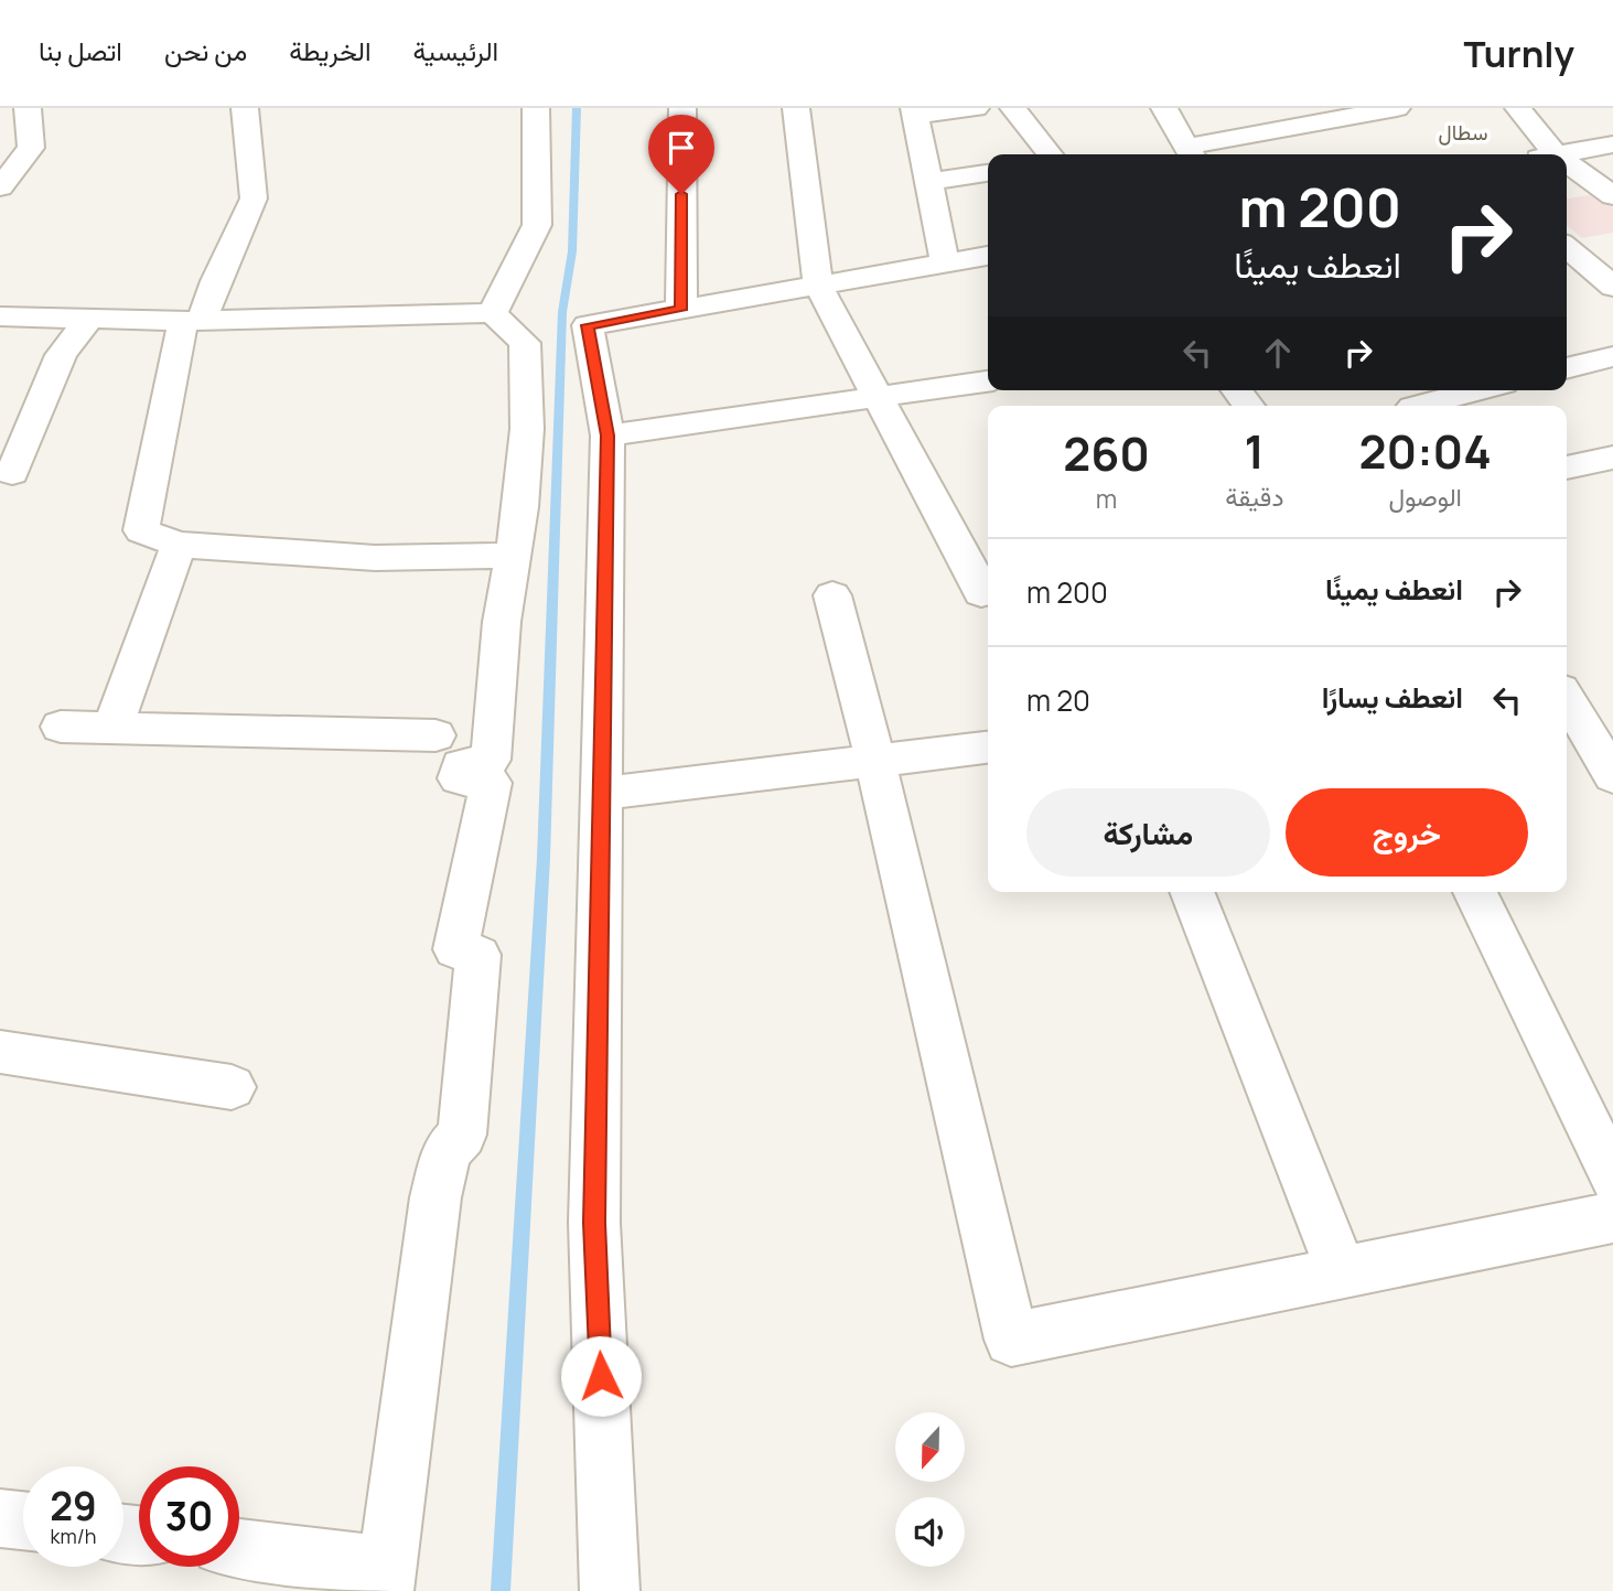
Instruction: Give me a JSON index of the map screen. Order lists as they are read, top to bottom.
{
  "districts": ["سطال"],
  "north": "bottom",
  "page": {
    "header": "Turnly",
    "nav": [
      "الرئيسية",
      "الخريطة",
      "من نحن",
      "اتصل بنا"
    ],
    "turn": ["200 m", "انعطف يمينًا"],
    "eta": [
      "20:04",
      "الوصول",
      "1",
      "دقيقة",
      "260",
      "m"
    ],
    "list": [
      {
        "name": "انعطف يمينًا",
        "value": "200 m"
      },
      {
        "name": "انعطف يسارًا",
        "value": "20 m"
      }
    ],
    "buttons": ["خروج", "مشاركة"],
    "speed": "29 km/h",
    "limit": "30"
  }
}
